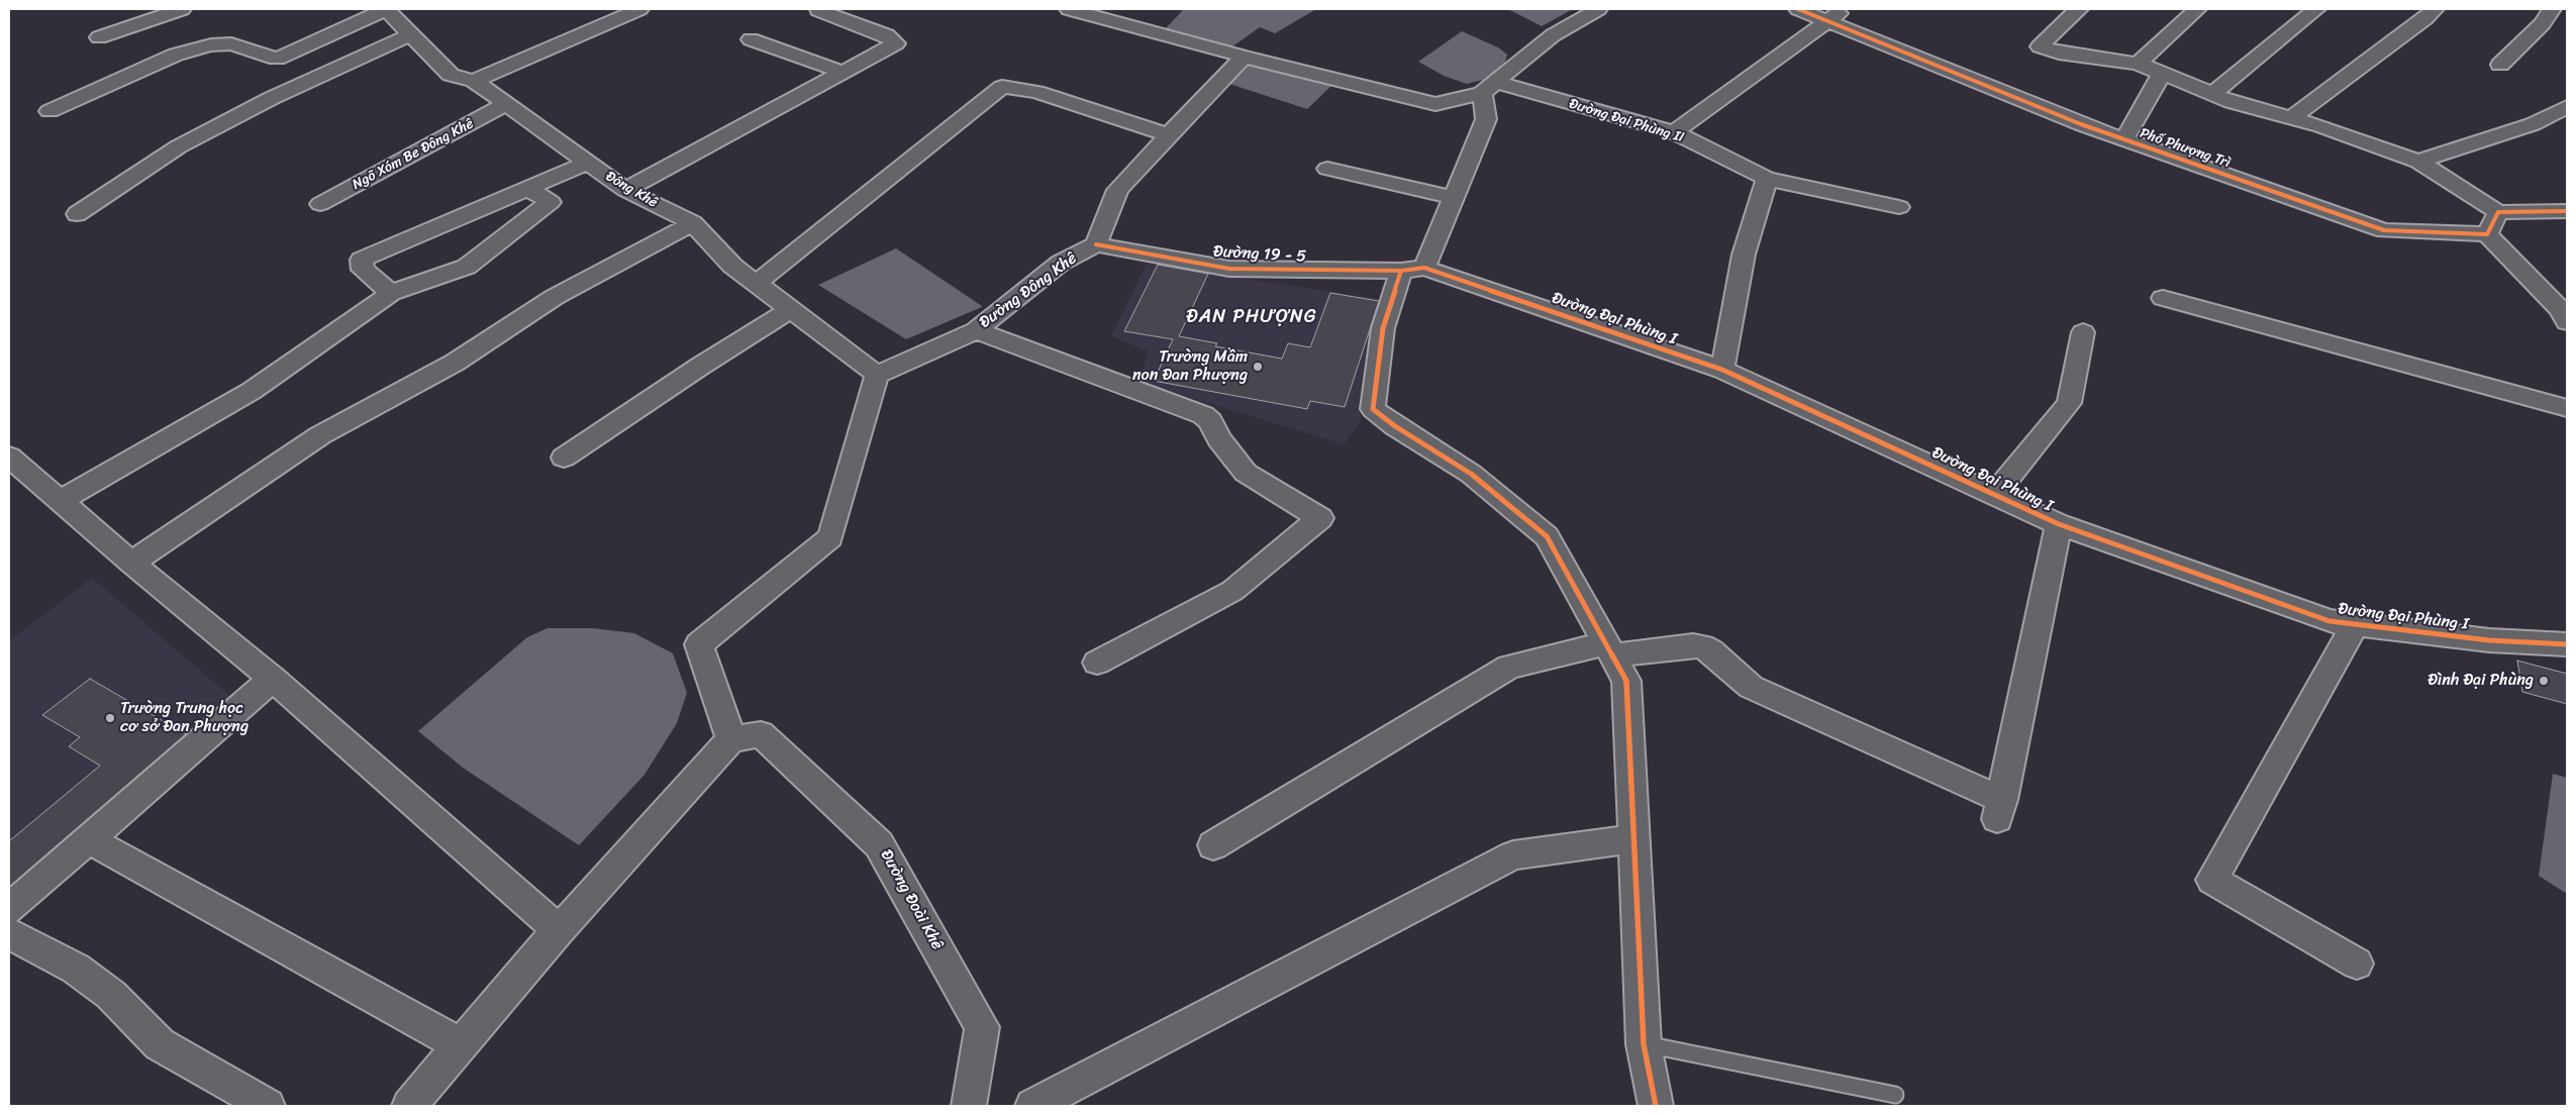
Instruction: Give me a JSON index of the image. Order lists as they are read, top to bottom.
{
  "streets": {
    "street": [
      "Đường Đại Phùng II",
      "Phố Phượng Trì",
      "Ngõ Xóm Be Đông Khê",
      "Đông Khê",
      "Đường 19 - 5",
      "Đường Đông Khê",
      "Đường Đại Phùng I",
      "Đường Đoài Khê"
    ]
  },
  "crossings": [
    ["Ngõ Xóm Be Đông Khê", "Đông Khê"],
    ["Đông Khê", "Đường Đông Khê"],
    ["Đường 19 - 5", "Đường Đông Khê"],
    ["Đường 19 - 5", "Đường Đại Phùng I"]
  ],
  "districts": ["ĐAN PHƯỢNG"],
  "places": ["Trường Mầm non Đan Phượng", "Đình Đại Phùng", "Trường Trung học cơ sở Đan Phượng"]
}
